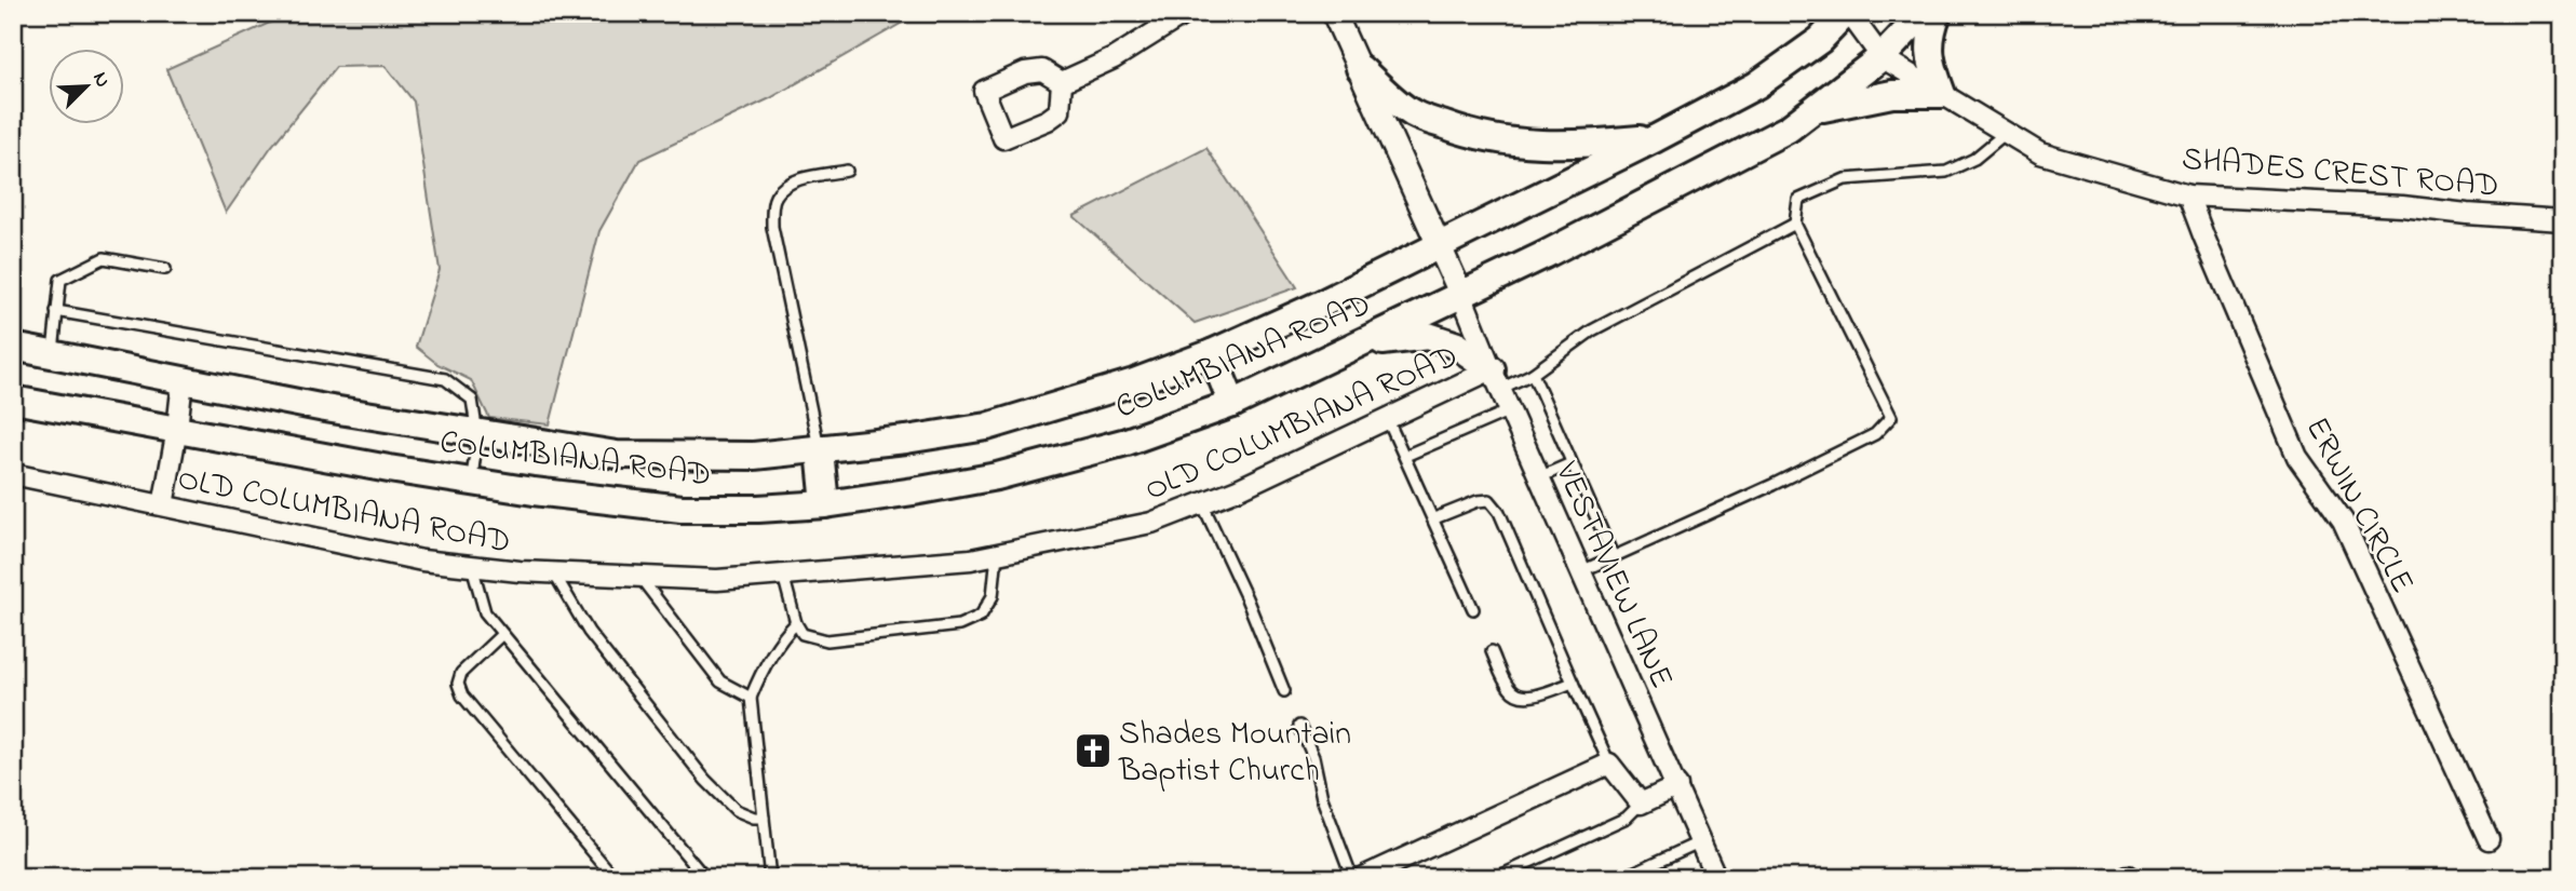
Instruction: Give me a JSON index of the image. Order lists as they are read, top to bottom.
{
  "streets": {
    "main road": ["COLUMBIANA ROAD"],
    "street": [
      "SHADES CREST ROAD",
      "OLD COLUMBIANA ROAD",
      "ERWIN CIRCLE",
      "VESTAVIEW LANE"
    ]
  },
  "crossings": [
    ["SHADES CREST ROAD", "COLUMBIANA ROAD"],
    ["SHADES CREST ROAD", "ERWIN CIRCLE"],
    ["COLUMBIANA ROAD", "VESTAVIEW LANE"],
    ["OLD COLUMBIANA ROAD", "VESTAVIEW LANE"]
  ],
  "places": {
    "church": ["Shades Mountain Baptist Church"]
  },
  "north": "top right"
}
